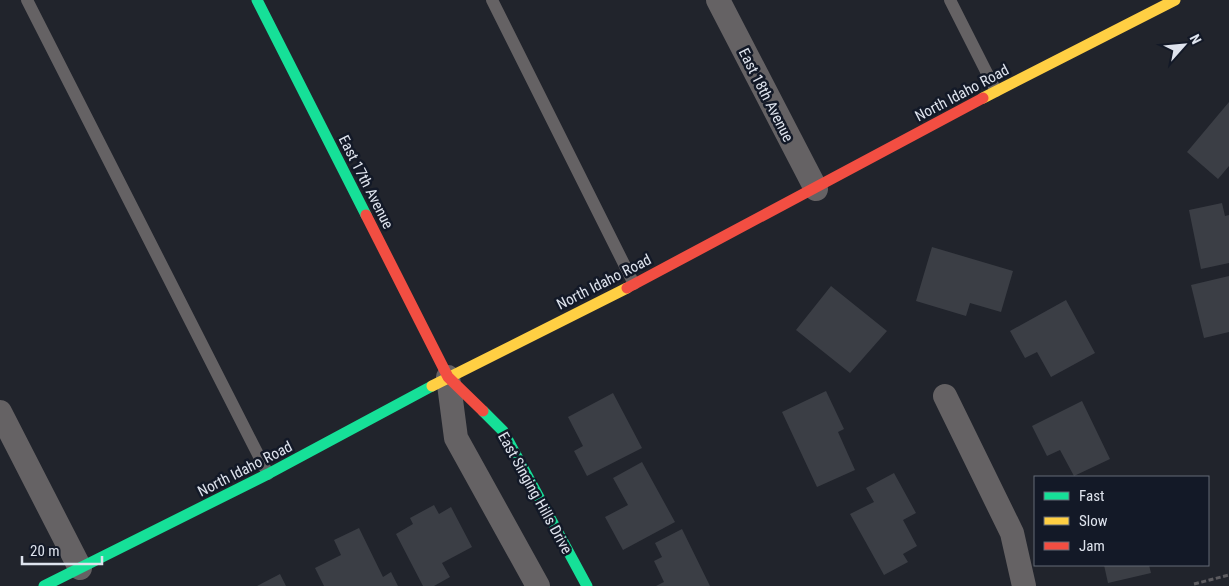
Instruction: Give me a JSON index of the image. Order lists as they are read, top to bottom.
{
  "streets": {
    "main road": ["North Idaho Road", "East 17th Avenue", "East Singing Hills Drive"],
    "street": ["East 18th Avenue"]
  },
  "crossings": [
    ["North Idaho Road", "East 18th Avenue"],
    ["North Idaho Road", "East 17th Avenue"],
    ["North Idaho Road", "East Singing Hills Drive"],
    ["East 17th Avenue", "East Singing Hills Drive"]
  ],
  "legend": ["Fast", "Slow", "Jam"],
  "scale_bar": "20 m",
  "north": "top right"
}
